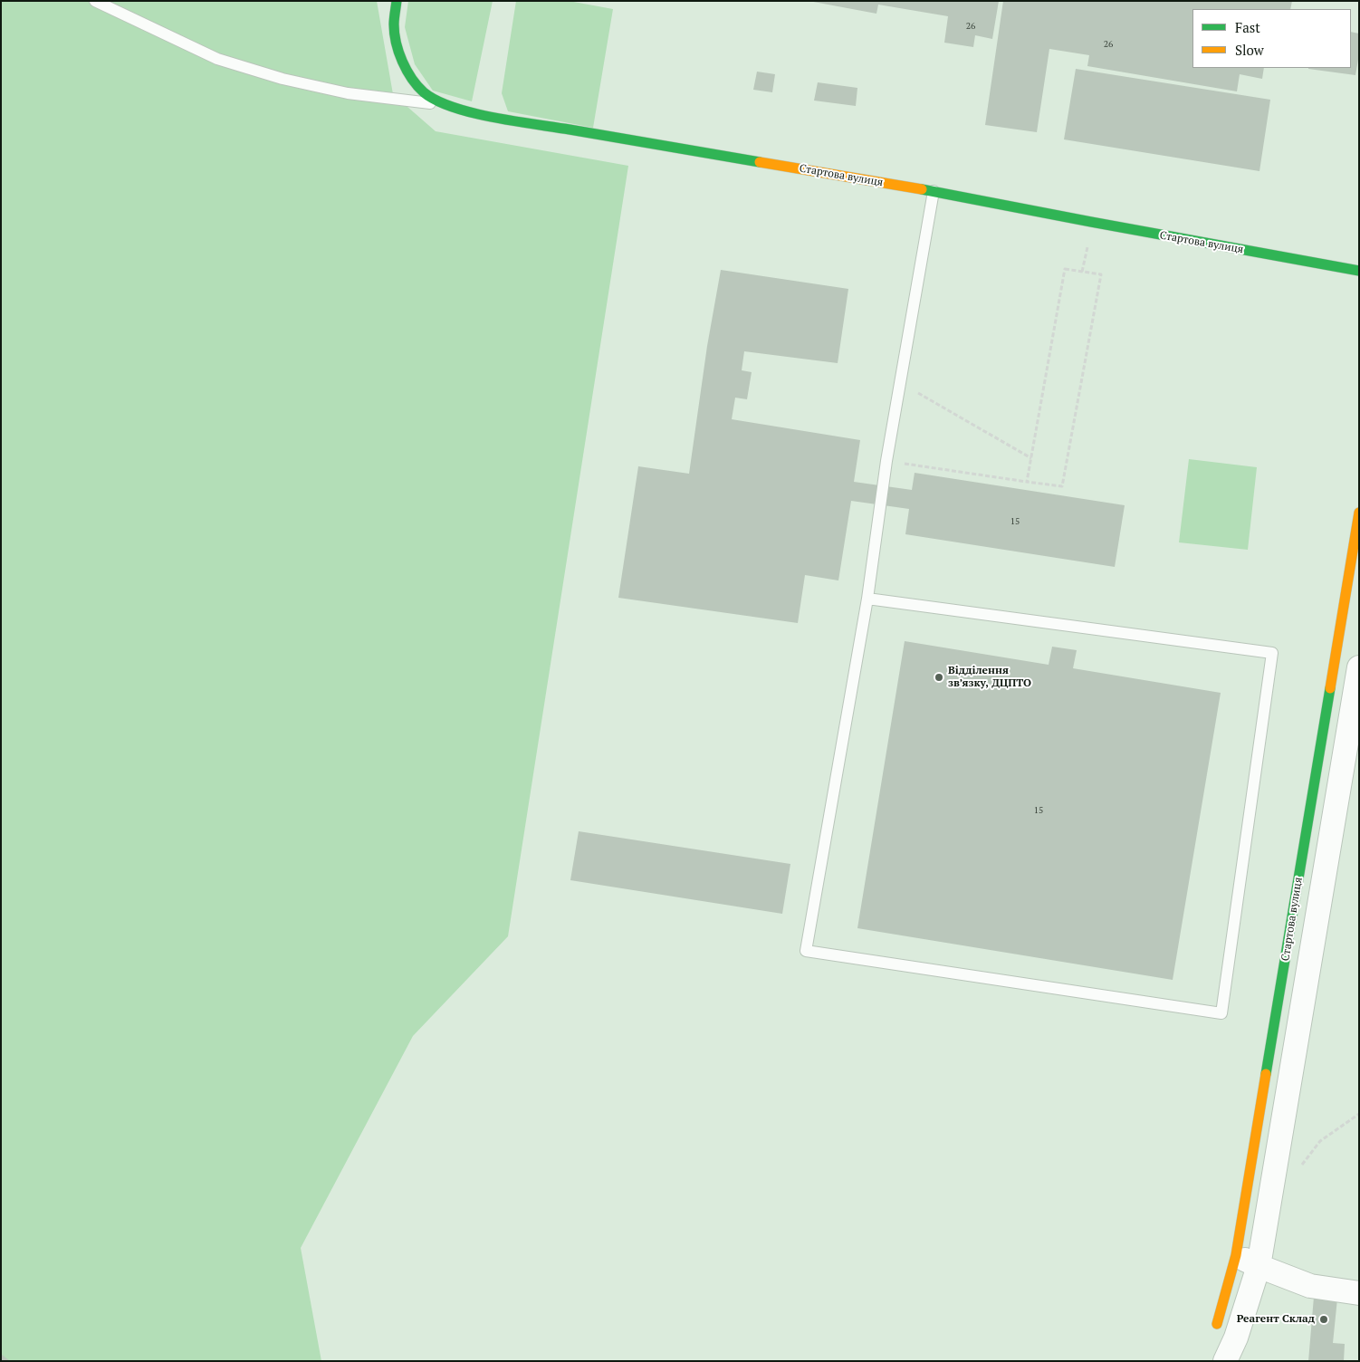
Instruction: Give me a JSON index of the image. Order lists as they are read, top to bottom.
{
  "streets": {
    "street": ["Стартова вулиця"]
  },
  "places": ["Відділення зв’язку, ДЦПТО", "Реагент Склад"],
  "house_numbers": [
    "26",
    "26",
    "15",
    "15"
  ],
  "legend": ["Fast", "Slow"]
}
